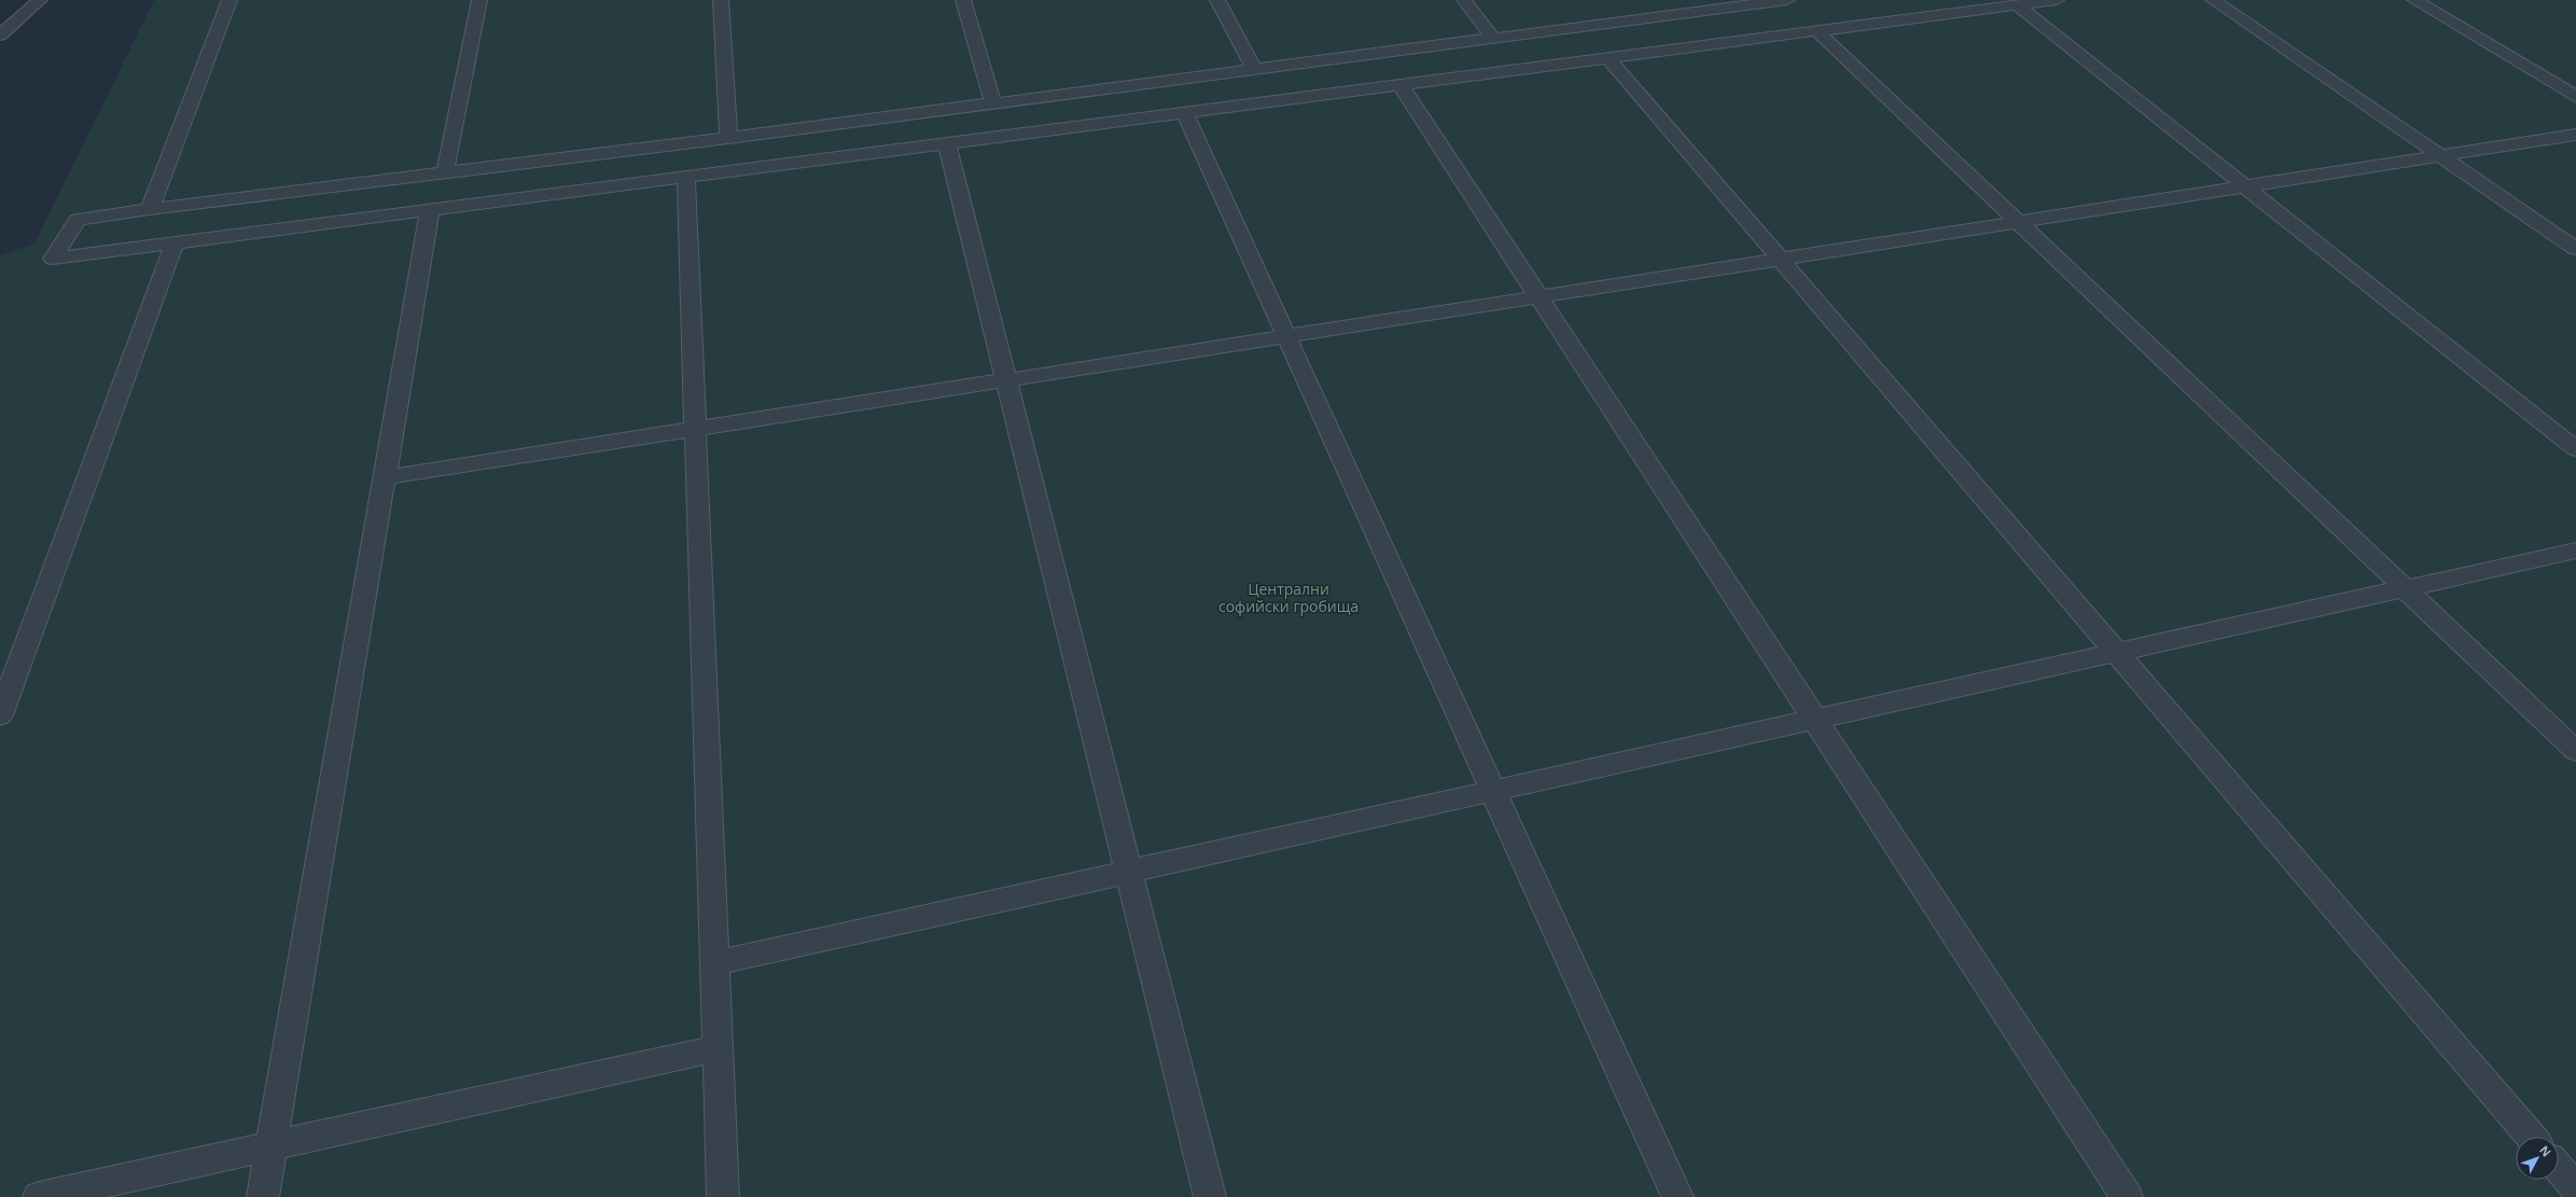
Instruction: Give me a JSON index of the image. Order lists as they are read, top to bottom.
{
  "parks": ["Централни софийски гробища"],
  "north": "top right"
}
